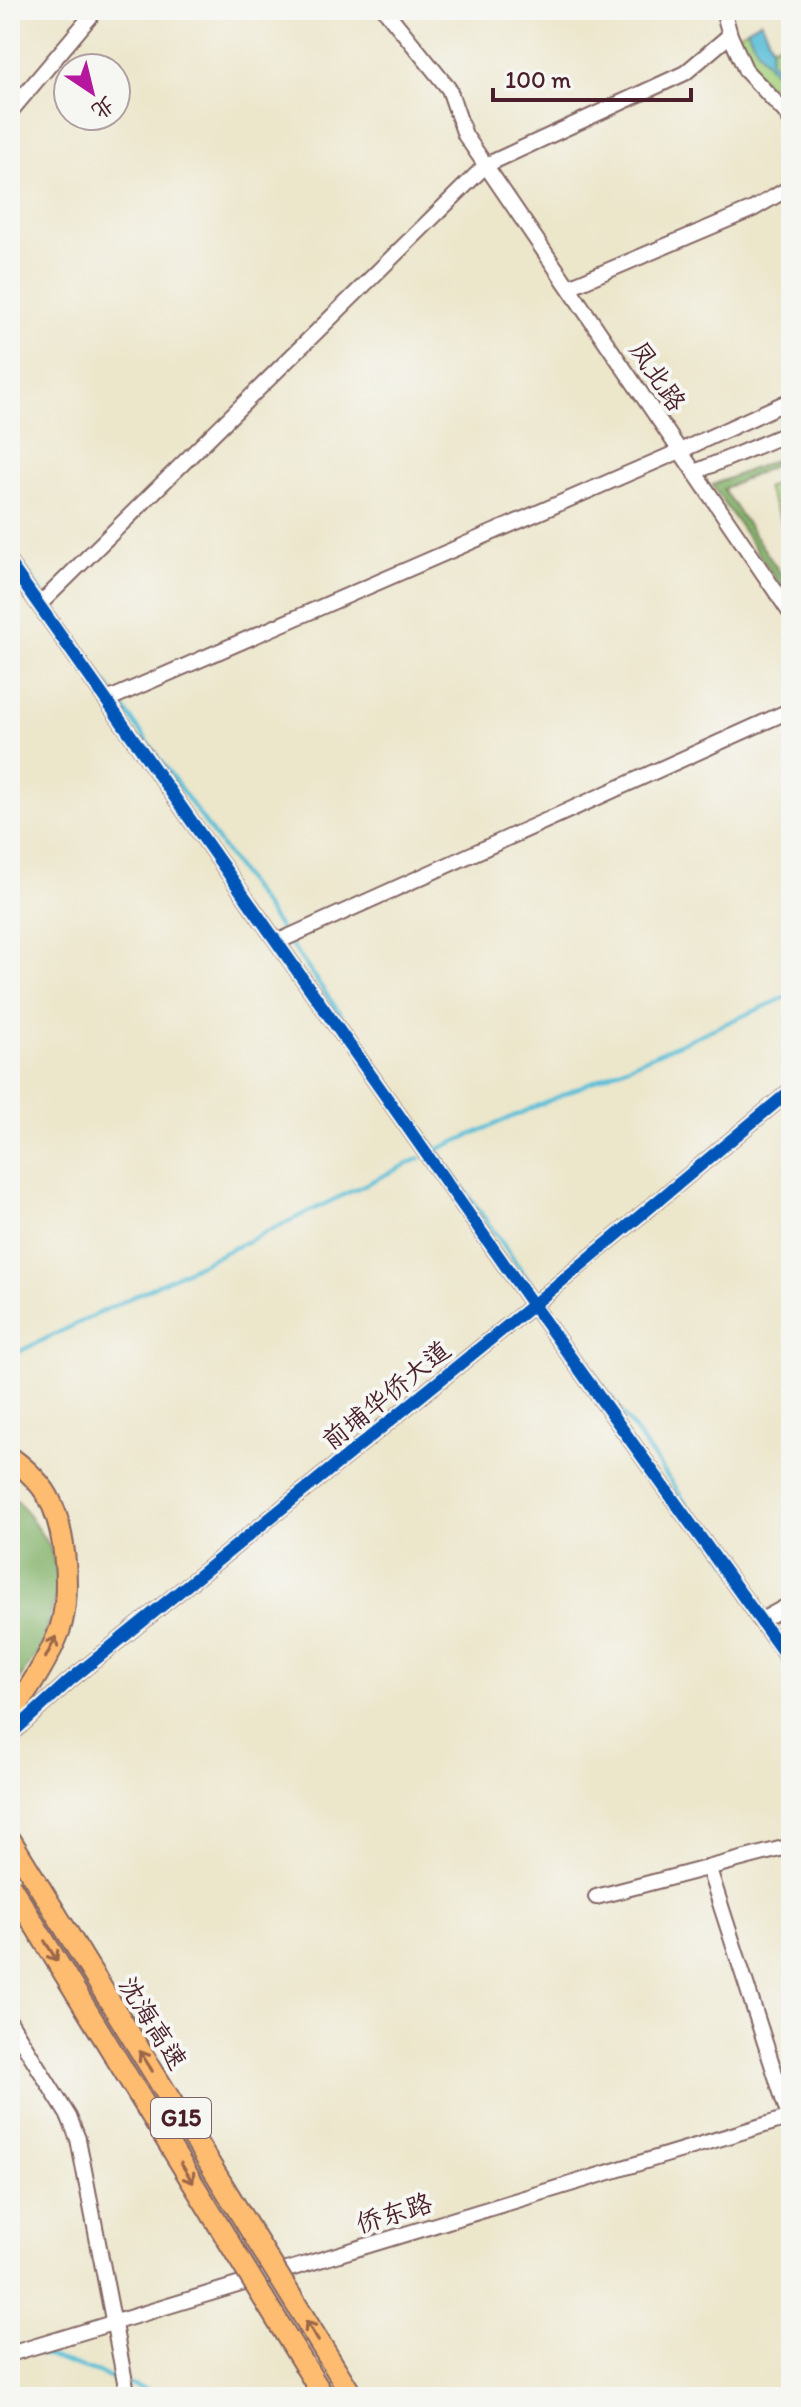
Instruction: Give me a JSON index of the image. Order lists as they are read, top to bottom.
{
  "streets": {
    "highway": ["沈海高速", "G15"],
    "street": ["凤北路", "前埔华侨大道", "侨东路"]
  },
  "scale_bar": "100 m",
  "north": "bottom right"
}
